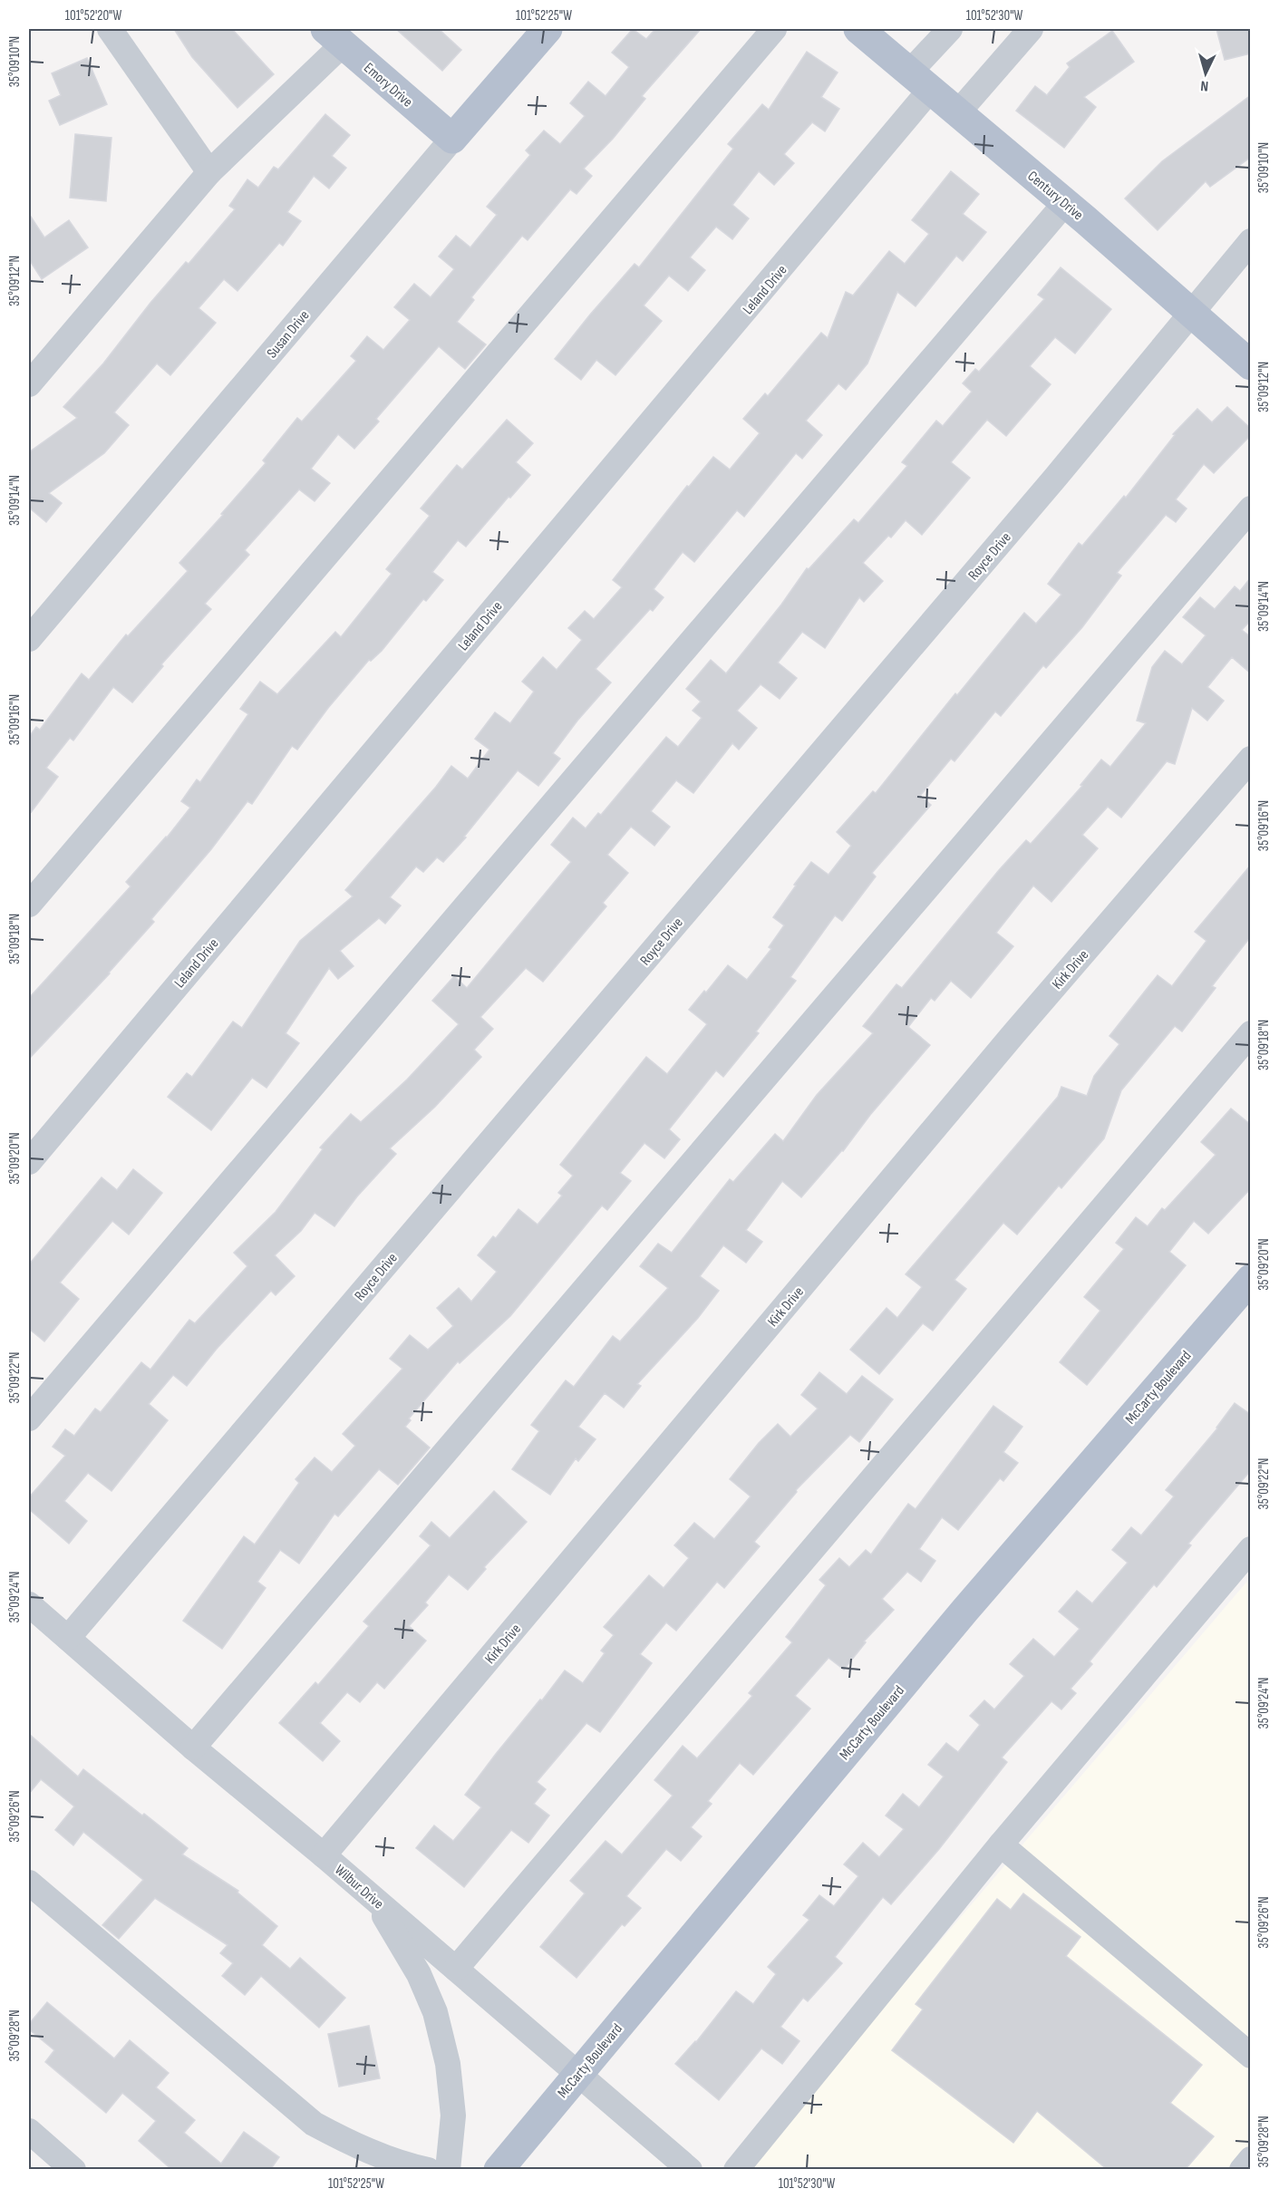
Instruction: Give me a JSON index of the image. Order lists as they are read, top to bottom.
{
  "streets": {
    "main road": [
      "Emory Drive",
      "Century Drive",
      "Susan Drive",
      "McCarty Boulevard"
    ],
    "street": [
      "Leland Drive",
      "Royce Drive",
      "Kirk Drive",
      "Wilbur Drive"
    ]
  },
  "crossings": [
    ["Emory Drive", "Susan Drive"],
    ["Century Drive", "Leland Drive"],
    ["Century Drive", "Royce Drive"],
    ["Royce Drive", "Wilbur Drive"],
    ["Kirk Drive", "Wilbur Drive"],
    ["McCarty Boulevard", "Wilbur Drive"]
  ],
  "north": "bottom",
  "coordinates": [
    "101°52'20\"W",
    "101°52'25\"W",
    "101°52'30\"W",
    "35°09'10\"N",
    "35°09'12\"N",
    "35°09'14\"N",
    "35°09'16\"N",
    "35°09'18\"N",
    "35°09'20\"N",
    "35°09'22\"N",
    "35°09'24\"N",
    "35°09'26\"N",
    "35°09'28\"N"
  ]
}
